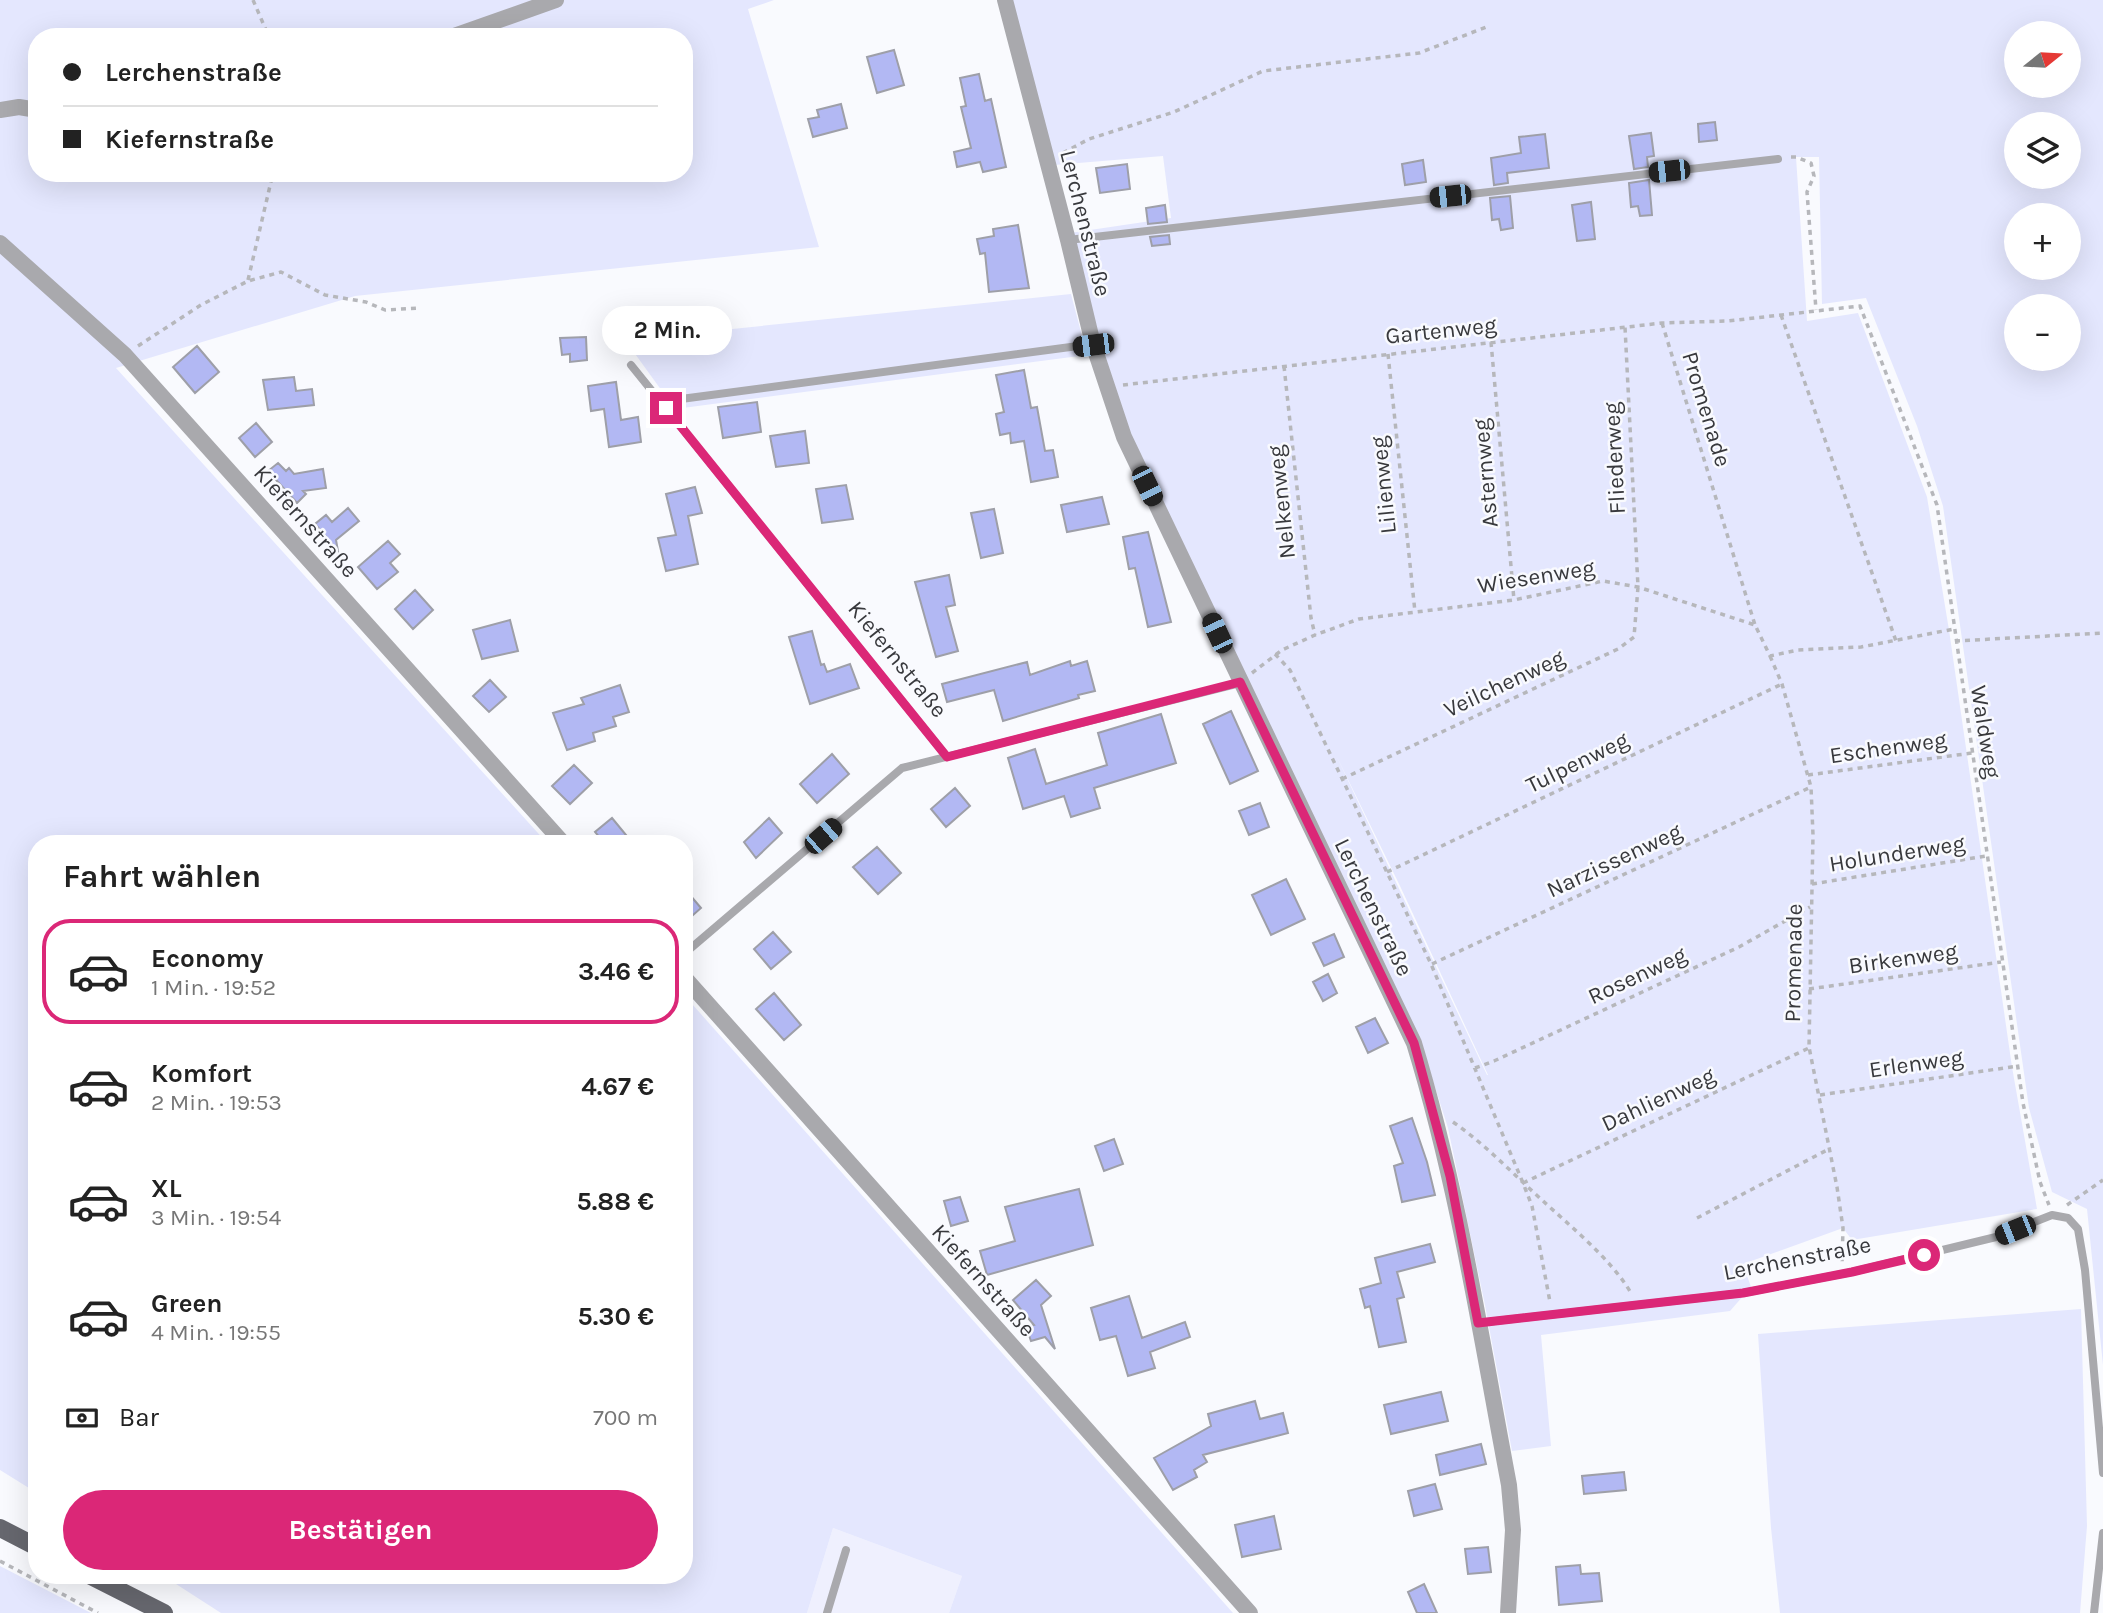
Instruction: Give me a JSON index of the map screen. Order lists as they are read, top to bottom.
{
  "streets": {
    "street": ["Lerchenstraße", "Kiefernstraße"],
    "path": [
      "Gartenweg",
      "Promenade",
      "Fliederweg",
      "Asternweg",
      "Lilienweg",
      "Nelkenweg",
      "Wiesenweg",
      "Veilchenweg",
      "Waldweg",
      "Eschenweg",
      "Tulpenweg",
      "Holunderweg",
      "Narzissenweg",
      "Birkenweg",
      "Rosenweg",
      "Erlenweg",
      "Dahlienweg"
    ]
  },
  "crossings": [
    ["Lerchenstraße", "Gartenweg"],
    ["Lerchenstraße", "Promenade"],
    ["Lerchenstraße", "Wiesenweg"],
    ["Lerchenstraße", "Waldweg"],
    ["Gartenweg", "Promenade"],
    ["Gartenweg", "Fliederweg"],
    ["Gartenweg", "Asternweg"],
    ["Gartenweg", "Lilienweg"],
    ["Gartenweg", "Nelkenweg"],
    ["Gartenweg", "Waldweg"],
    ["Promenade", "Wiesenweg"],
    ["Promenade", "Eschenweg"],
    ["Promenade", "Tulpenweg"],
    ["Promenade", "Holunderweg"],
    ["Promenade", "Narzissenweg"],
    ["Promenade", "Birkenweg"],
    ["Promenade", "Rosenweg"],
    ["Promenade", "Erlenweg"],
    ["Promenade", "Dahlienweg"],
    ["Fliederweg", "Wiesenweg"],
    ["Fliederweg", "Veilchenweg"],
    ["Asternweg", "Wiesenweg"],
    ["Lilienweg", "Wiesenweg"],
    ["Nelkenweg", "Wiesenweg"],
    ["Wiesenweg", "Veilchenweg"],
    ["Waldweg", "Eschenweg"],
    ["Waldweg", "Holunderweg"],
    ["Waldweg", "Birkenweg"],
    ["Waldweg", "Erlenweg"]
  ],
  "north": "right",
  "page": {
    "map_buttons": ["+", "−"],
    "banner": ["Lerchenstraße", "Kiefernstraße"],
    "bubble": "2 Min.",
    "heading": "Fahrt wählen",
    "list": [
      {
        "name": "Economy",
        "note": "1 Min. · 19:52",
        "value": "3.46 €"
      },
      {
        "name": "Komfort",
        "note": "2 Min. · 19:53",
        "value": "4.67 €"
      },
      {
        "name": "XL",
        "note": "3 Min. · 19:54",
        "value": "5.88 €"
      },
      {
        "name": "Green",
        "note": "4 Min. · 19:55",
        "value": "5.30 €"
      }
    ],
    "pay": ["Bar", "700 m"],
    "buttons": "Bestätigen"
  }
}
